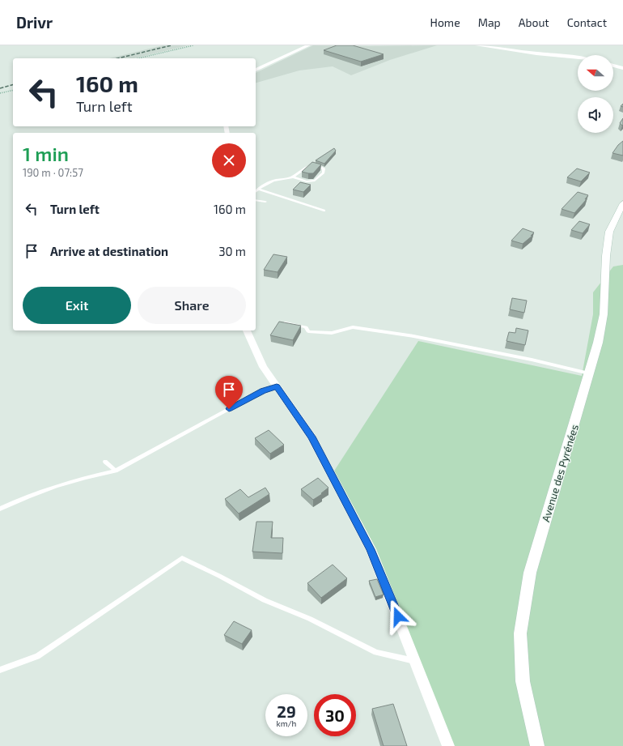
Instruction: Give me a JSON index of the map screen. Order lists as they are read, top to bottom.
{
  "streets": {
    "main road": ["Avenue des Pyrénées"]
  },
  "north": "left",
  "page": {
    "header": "Drivr",
    "nav": [
      "Home",
      "Map",
      "About",
      "Contact"
    ],
    "turn": ["160 m", "Turn left"],
    "heading": ["1 min", "190 m · 07:57"],
    "list": [
      {
        "name": "Turn left",
        "value": "160 m"
      },
      {
        "name": "Arrive at destination",
        "value": "30 m"
      }
    ],
    "buttons": ["Exit", "Share"],
    "speed": "29 km/h",
    "limit": "30"
  }
}
